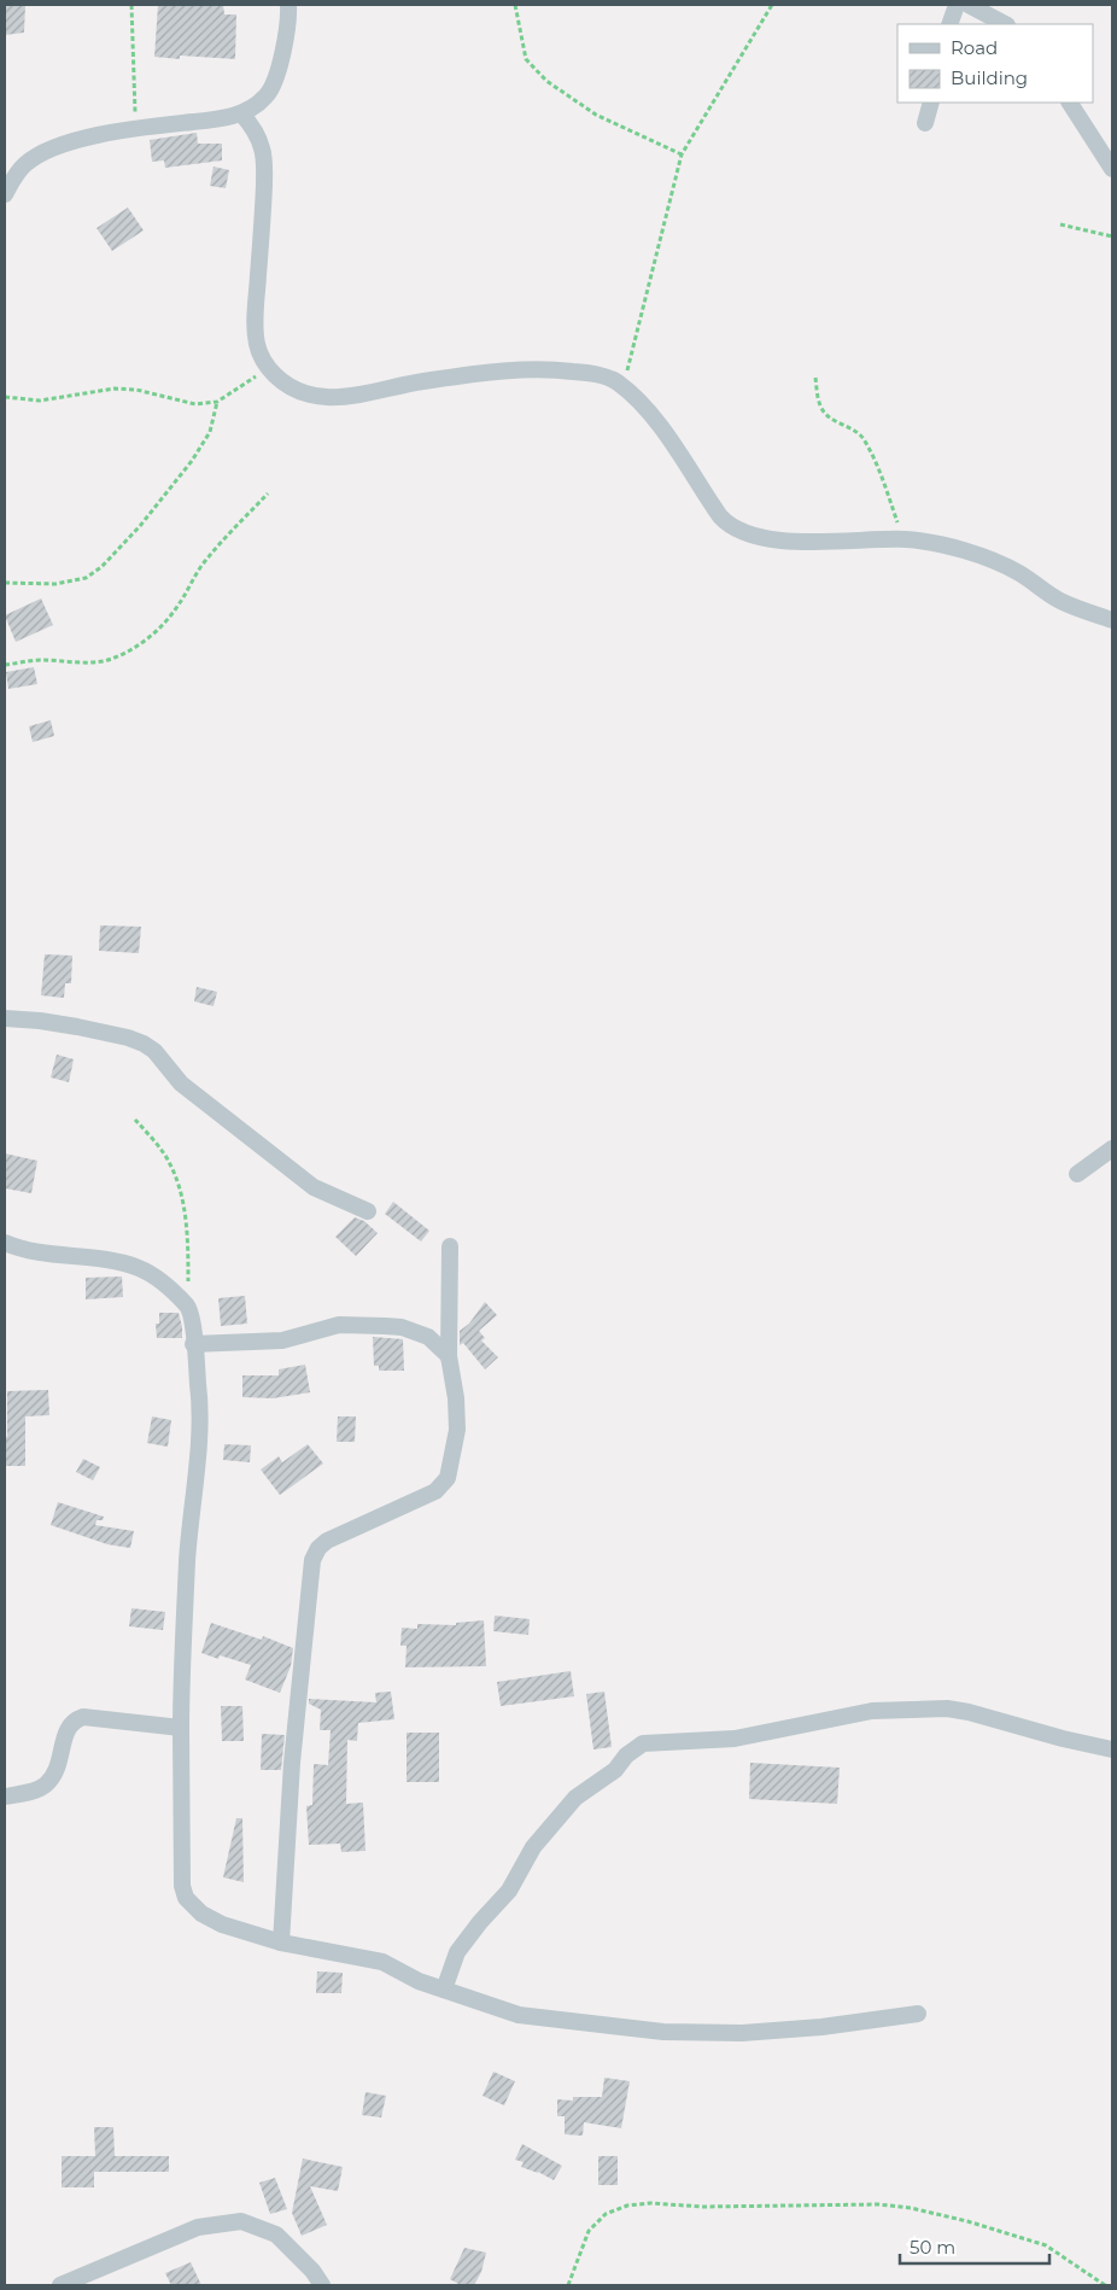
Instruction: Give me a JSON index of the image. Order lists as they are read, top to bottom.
{
  "legend": ["Road", "Building"],
  "scale_bar": "50 m"
}
